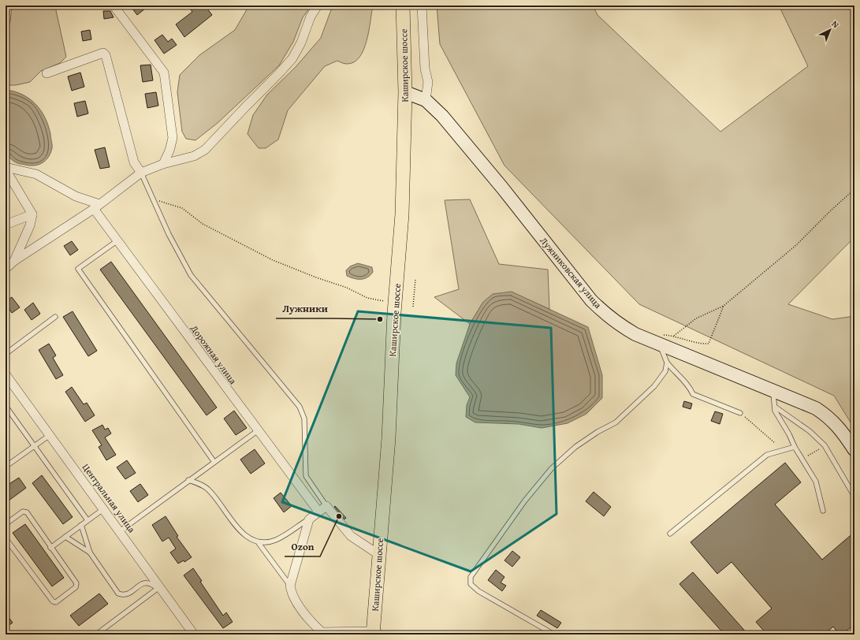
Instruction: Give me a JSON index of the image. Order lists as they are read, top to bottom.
{
  "streets": {
    "main road": ["Каширское шоссе"],
    "street": ["Лужниковская улица", "Дорожная улица", "Центральная улица"]
  },
  "crossings": [
    ["Каширское шоссе", "Лужниковская улица"]
  ],
  "places": ["Лужники", "Ozon"],
  "north": "top right"
}
